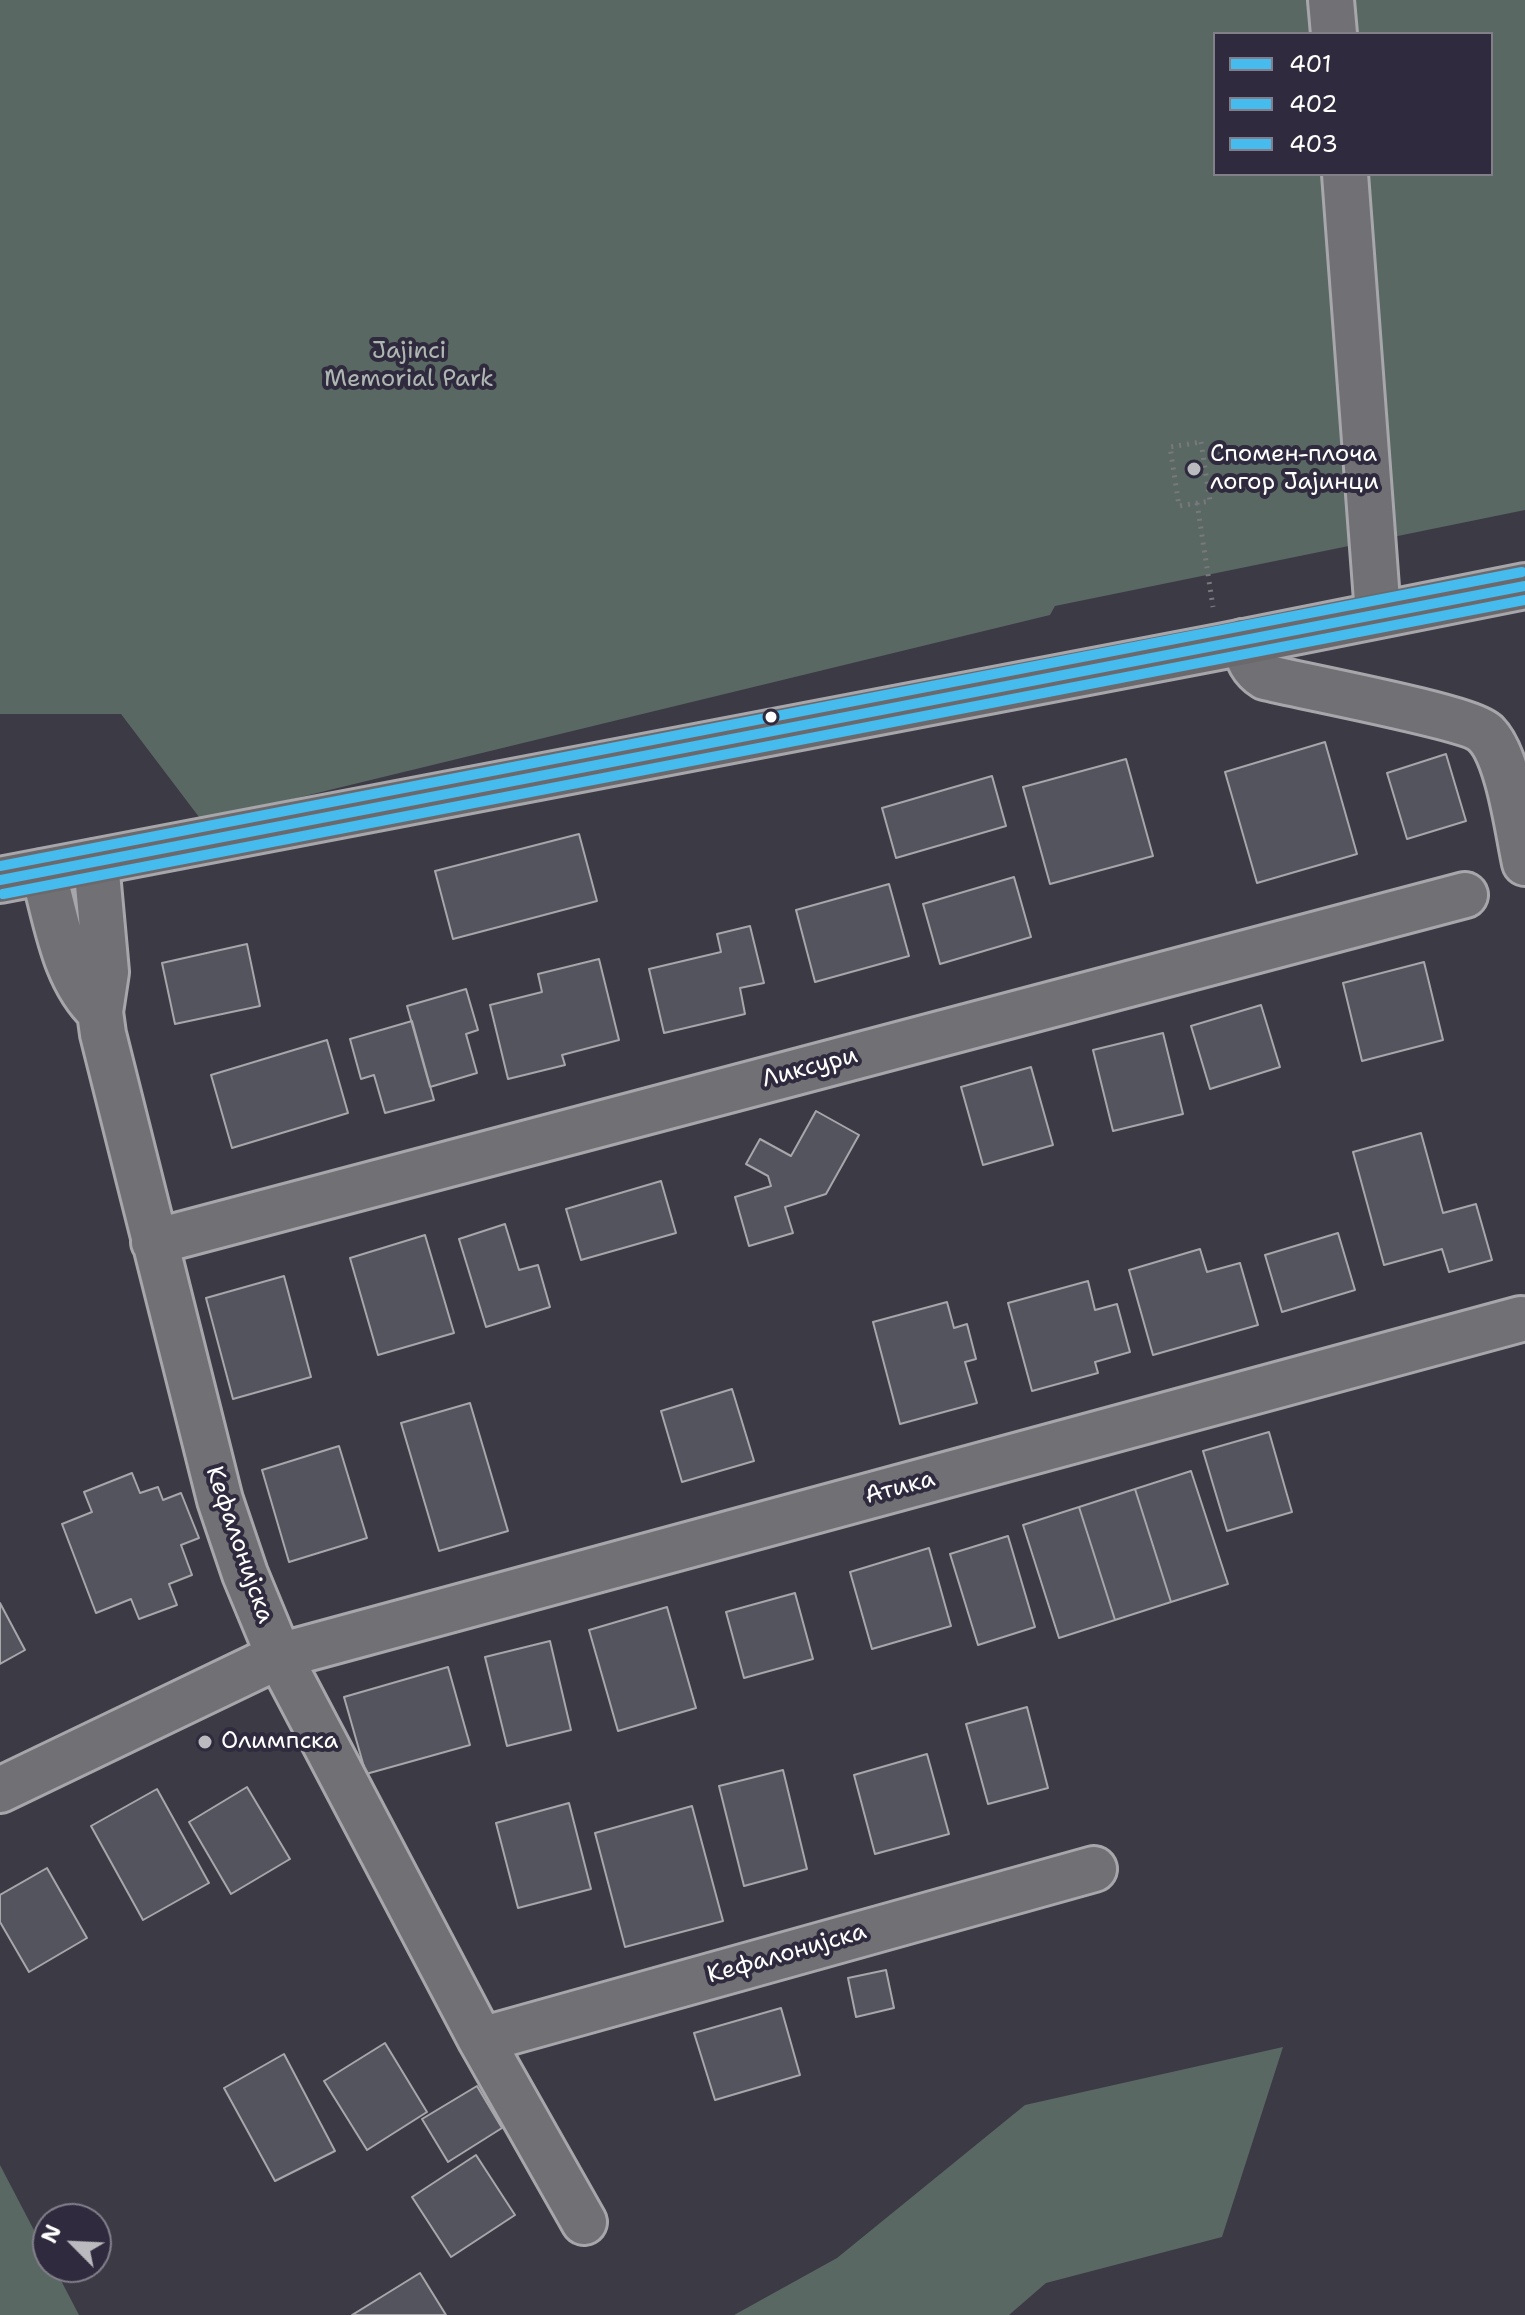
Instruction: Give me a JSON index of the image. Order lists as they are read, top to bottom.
{
  "streets": {
    "street": ["Ликсури", "Атика", "Кефалонијска"]
  },
  "crossings": [
    ["Ликсури", "Кефалонијска"],
    ["Атика", "Кефалонијска"]
  ],
  "parks": ["Jajinci Memorial Park"],
  "places": ["Спомен-плоча логор Јајинци", "Олимпска"],
  "lines": ["transit line 403", "transit line 401", "transit line 402"],
  "legend": ["401", "402", "403"],
  "north": "top left"
}
